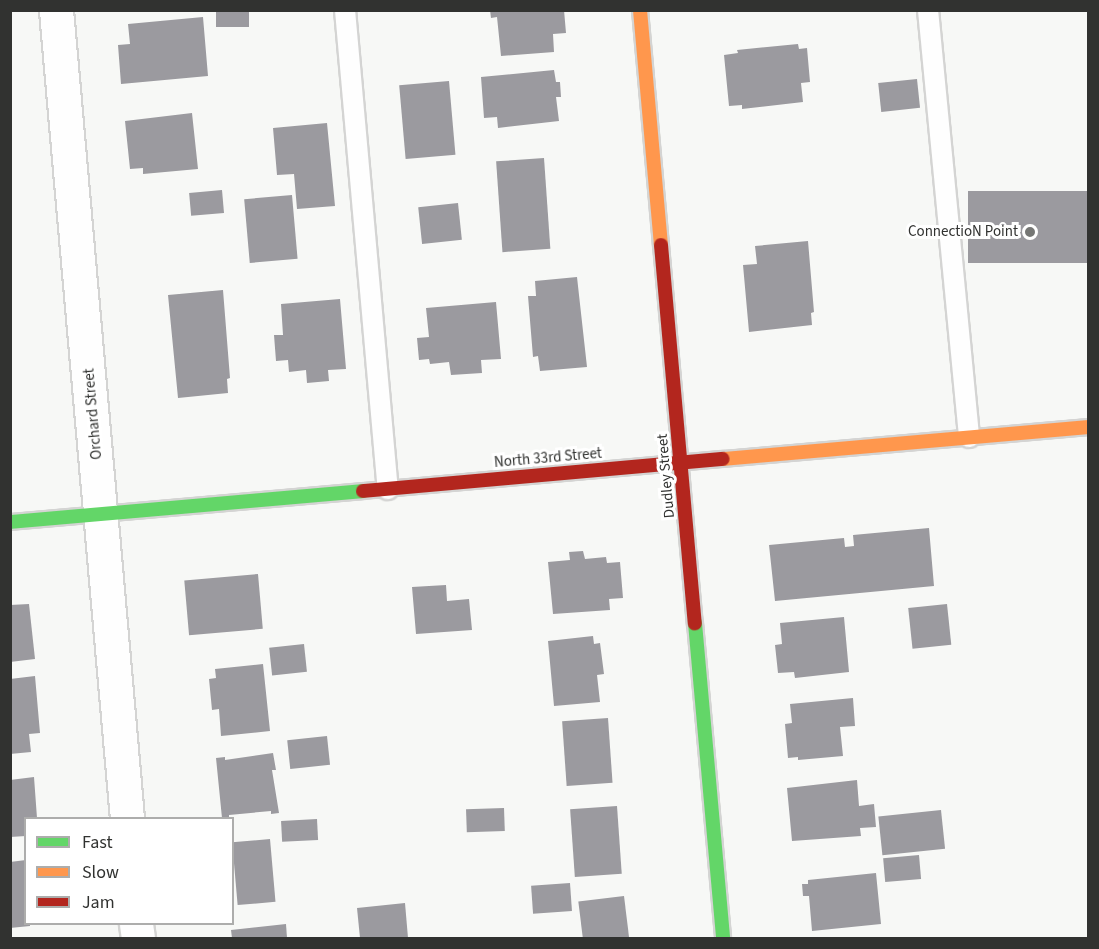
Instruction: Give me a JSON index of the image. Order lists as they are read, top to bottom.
{
  "streets": {
    "main road": ["North 33rd Street", "Dudley Street"],
    "street": ["Orchard Street"]
  },
  "crossings": [
    ["Orchard Street", "North 33rd Street"],
    ["North 33rd Street", "Dudley Street"]
  ],
  "places": ["ConnectioN Point"],
  "legend": ["Fast", "Slow", "Jam"]
}
